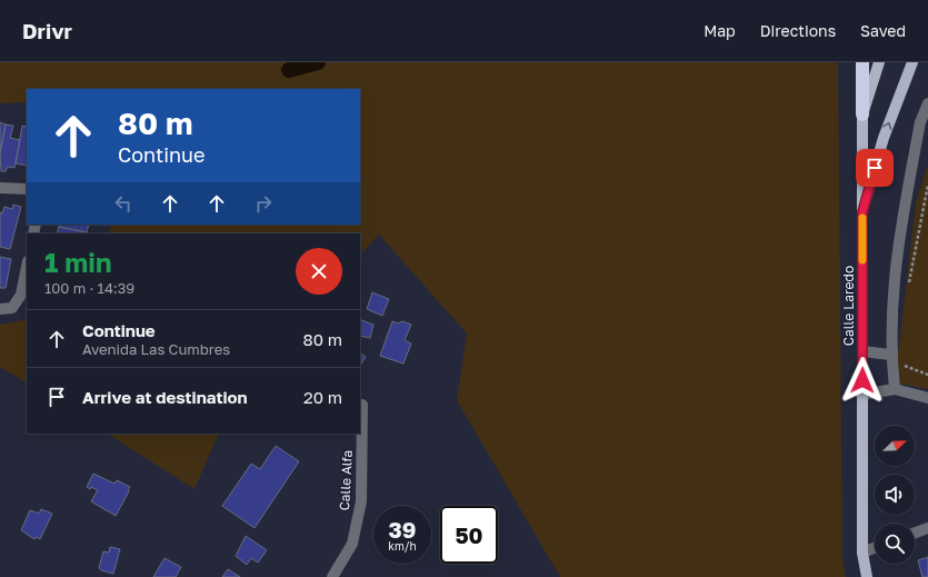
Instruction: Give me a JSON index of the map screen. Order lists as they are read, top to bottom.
{
  "streets": {
    "main road": ["Calle Laredo"],
    "street": ["Calle Alfa"]
  },
  "north": "top right",
  "page": {
    "header": "Drivr",
    "nav": ["Map", "Directions", "Saved"],
    "turn": ["80 m", "Continue"],
    "heading": ["1 min", "100 m · 14:39"],
    "list": [
      {
        "name": "Continue",
        "note": "Avenida Las Cumbres",
        "value": "80 m"
      },
      {
        "name": "Arrive at destination",
        "value": "20 m"
      }
    ],
    "speed": "39 km/h",
    "limit": "50"
  }
}
